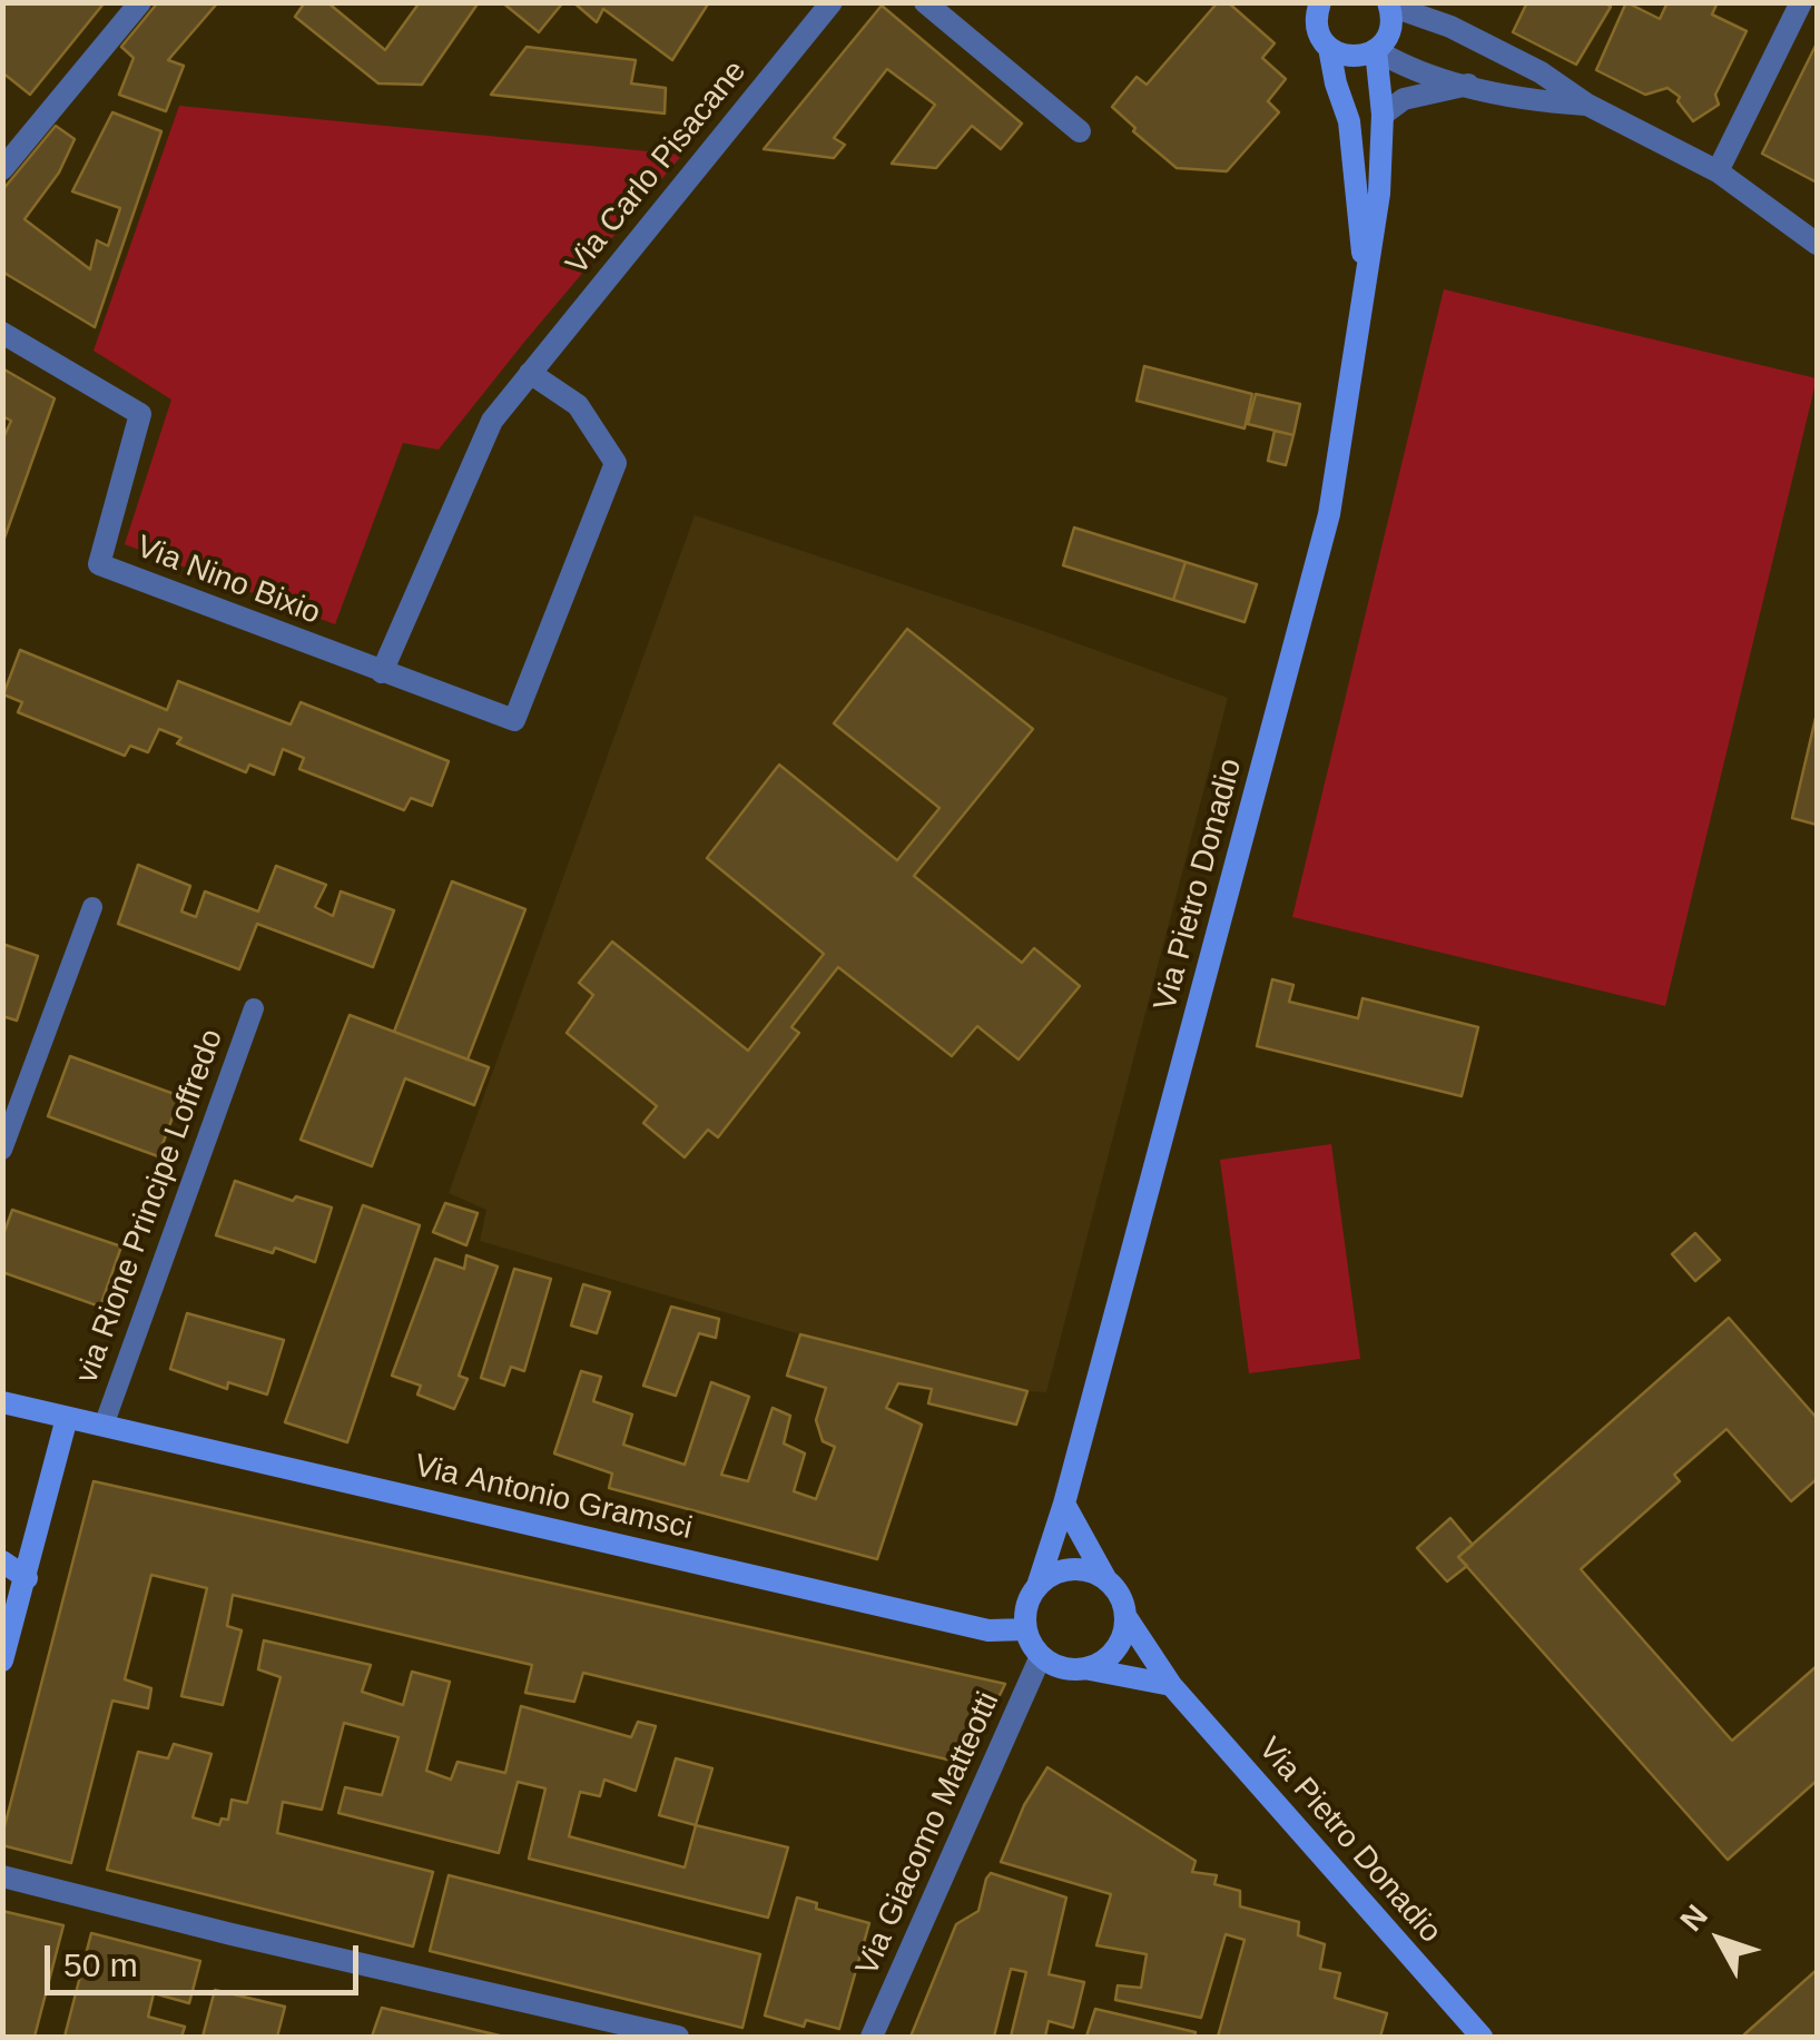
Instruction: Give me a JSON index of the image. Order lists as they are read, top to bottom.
{
  "streets": {
    "main road": ["Via Pietro Donadio", "Via Antonio Gramsci"],
    "street": ["Via Carlo Pisacane", "Via Nino Bixio", "Via Giacomo Matteotti"],
    "lane": ["via Rione Principe Loffredo"]
  },
  "crossings": [
    ["Via Carlo Pisacane", "Via Nino Bixio"],
    ["Via Pietro Donadio", "Via Antonio Gramsci"],
    ["Via Pietro Donadio", "Via Giacomo Matteotti"],
    ["via Rione Principe Loffredo", "Via Antonio Gramsci"],
    ["Via Antonio Gramsci", "Via Giacomo Matteotti"]
  ],
  "scale_bar": "50 m",
  "north": "top left"
}
